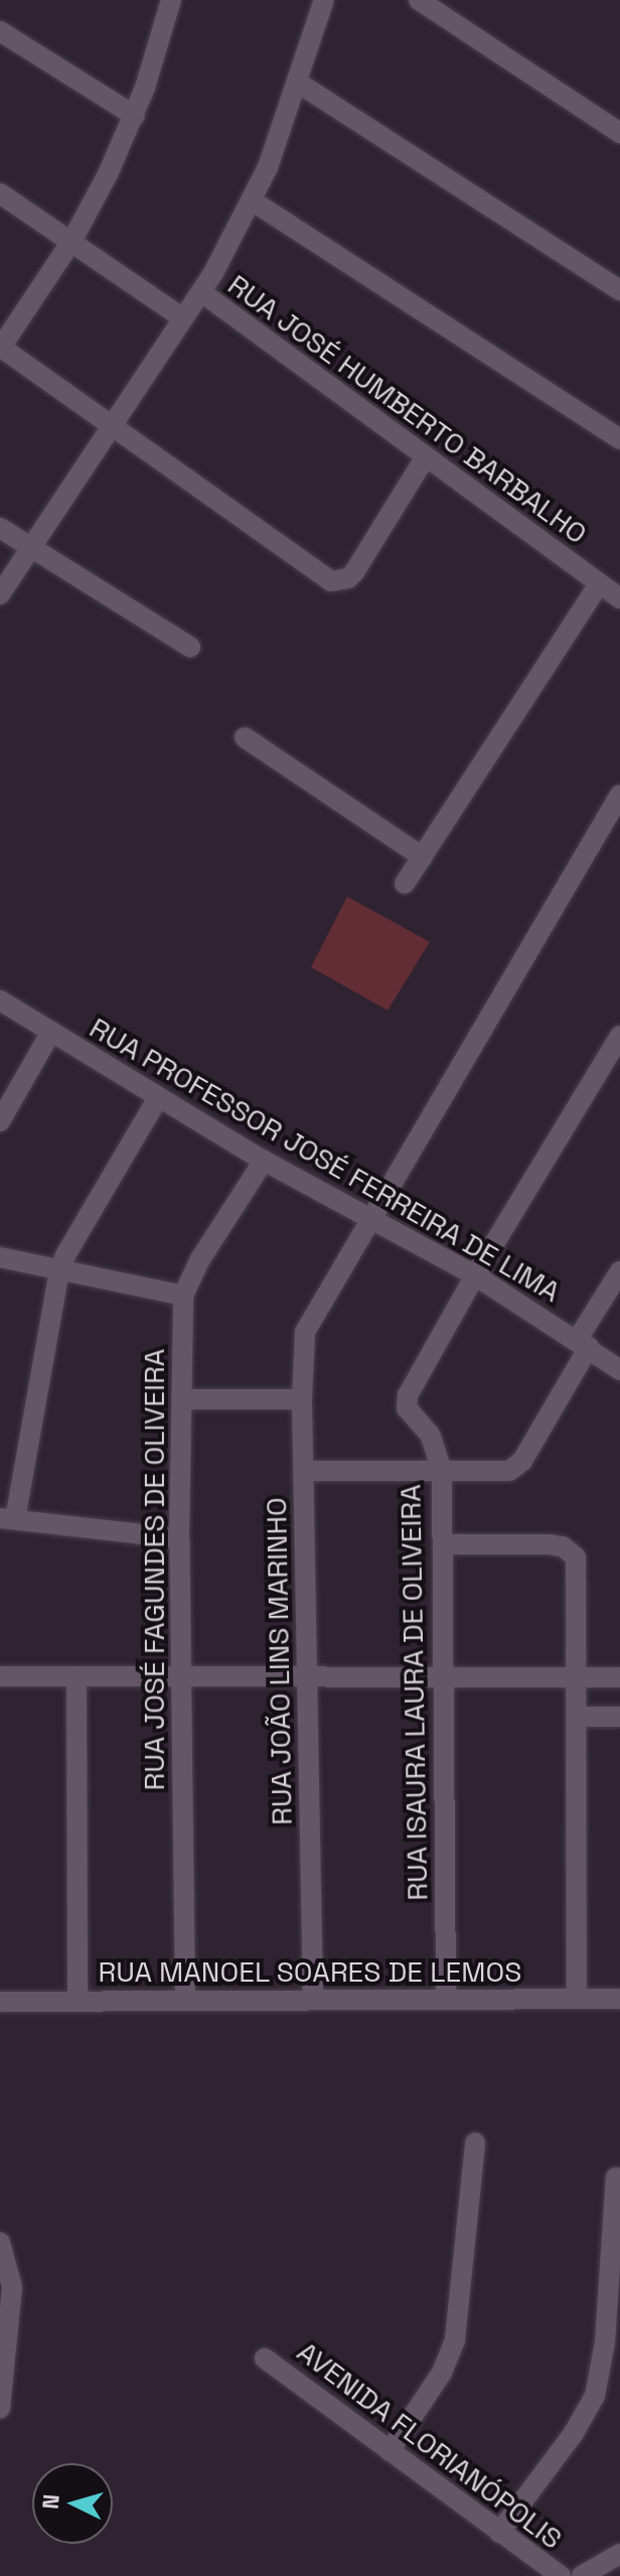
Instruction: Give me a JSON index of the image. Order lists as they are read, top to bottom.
{
  "streets": {
    "street": [
      "RUA JOSÉ HUMBERTO BARBALHO",
      "RUA PROFESSOR JOSÉ FERREIRA DE LIMA",
      "RUA JOSÉ FAGUNDES DE OLIVEIRA",
      "RUA JOÃO LINS MARINHO",
      "RUA ISAURA LAURA DE OLIVEIRA",
      "RUA MANOEL SOARES DE LEMOS",
      "AVENIDA FLORIANÓPOLIS"
    ]
  },
  "crossings": [
    ["RUA PROFESSOR JOSÉ FERREIRA DE LIMA", "RUA JOSÉ FAGUNDES DE OLIVEIRA"],
    ["RUA PROFESSOR JOSÉ FERREIRA DE LIMA", "RUA JOÃO LINS MARINHO"],
    ["RUA JOSÉ FAGUNDES DE OLIVEIRA", "RUA MANOEL SOARES DE LEMOS"],
    ["RUA JOÃO LINS MARINHO", "RUA ISAURA LAURA DE OLIVEIRA"],
    ["RUA JOÃO LINS MARINHO", "RUA MANOEL SOARES DE LEMOS"],
    ["RUA ISAURA LAURA DE OLIVEIRA", "RUA MANOEL SOARES DE LEMOS"]
  ],
  "north": "left"
}
